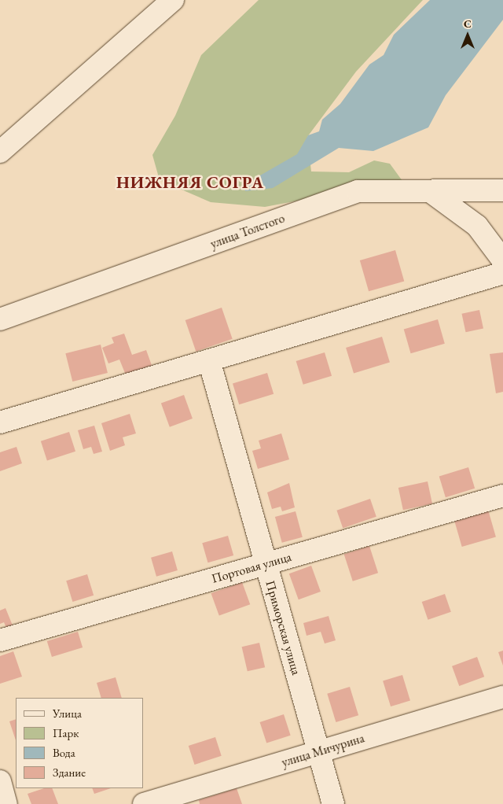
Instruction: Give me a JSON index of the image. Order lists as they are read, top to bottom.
{
  "streets": {
    "street": [
      "улица Толстого",
      "Портовая улица",
      "Приморская улица",
      "улица Мичурина"
    ]
  },
  "crossings": [
    ["Портовая улица", "Приморская улица"],
    ["Приморская улица", "улица Мичурина"]
  ],
  "districts": ["НИЖНЯЯ СОГРА"],
  "legend": [
    "Улица",
    "Парк",
    "Вода",
    "Здание"
  ],
  "north": "top"
}
